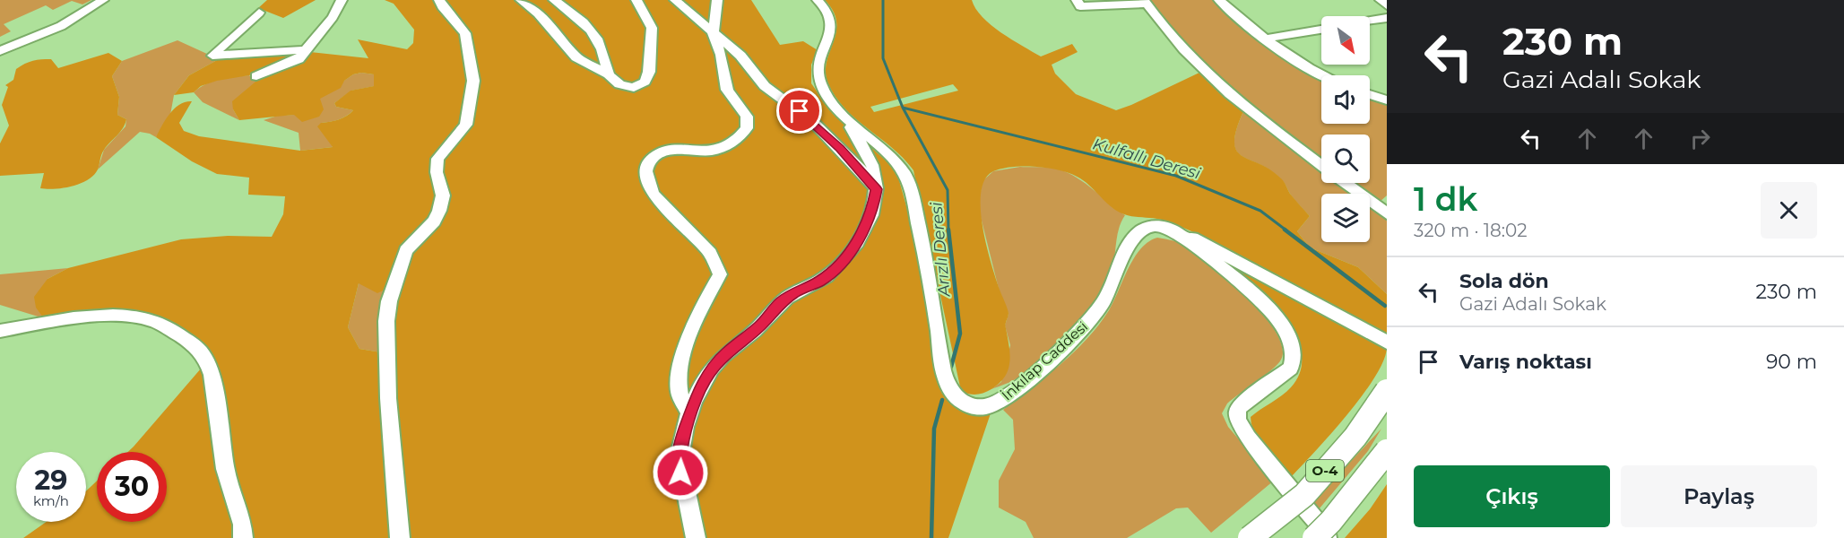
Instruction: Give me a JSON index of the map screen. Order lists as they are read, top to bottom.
{
  "streets": {
    "highway": ["O-4"],
    "street": ["İnkılap Caddesi"]
  },
  "water": ["Kulfallı Deresi", "Arızlı Deresi"],
  "north": "bottom right",
  "page": {
    "turn": ["230 m", "Gazi Adalı Sokak"],
    "heading": ["1 dk", "320 m · 18:02"],
    "list": [
      {
        "name": "Sola dön",
        "note": "Gazi Adalı Sokak",
        "value": "230 m"
      },
      {
        "name": "Varış noktası",
        "value": "90 m"
      }
    ],
    "speed": "29 km/h",
    "limit": "30",
    "buttons": ["Çıkış", "Paylaş"]
  }
}
